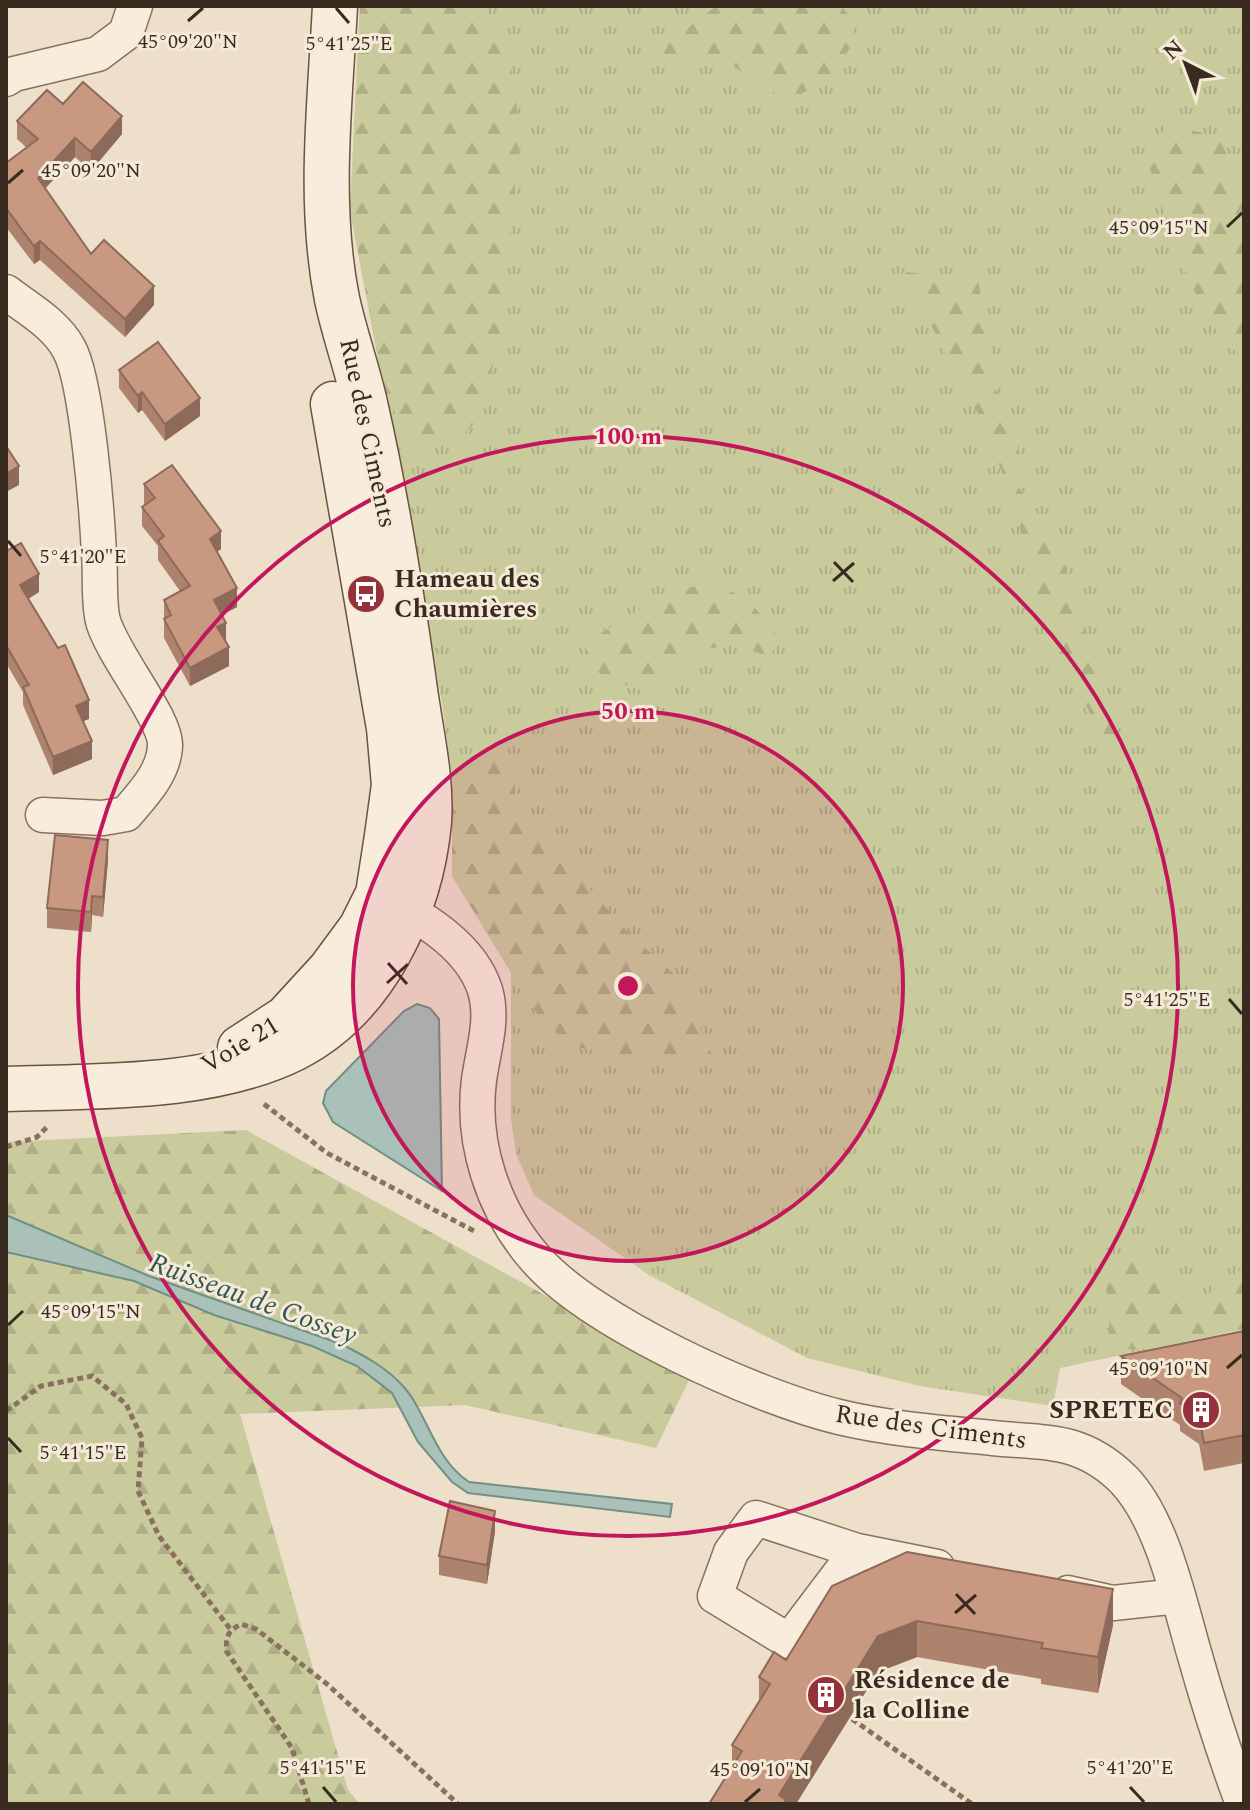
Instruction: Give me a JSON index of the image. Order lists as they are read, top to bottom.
{
  "streets": {
    "main road": ["Rue des Ciments", "Voie 21"]
  },
  "crossings": [
    ["Rue des Ciments", "Voie 21"]
  ],
  "water": ["Ruisseau de Cossey"],
  "places": {
    "bus stop": ["Hameau des Chaumières"],
    "building": ["SPRETEC", "Résidence de la Colline"]
  },
  "north": "top left",
  "coordinates": [
    "45°09'20\"N",
    "5°41'25\"E",
    "45°09'15\"N",
    "5°41'20\"E",
    "45°09'10\"N",
    "5°41'15\"E"
  ],
  "rings": ["100 m", "50 m"]
}
